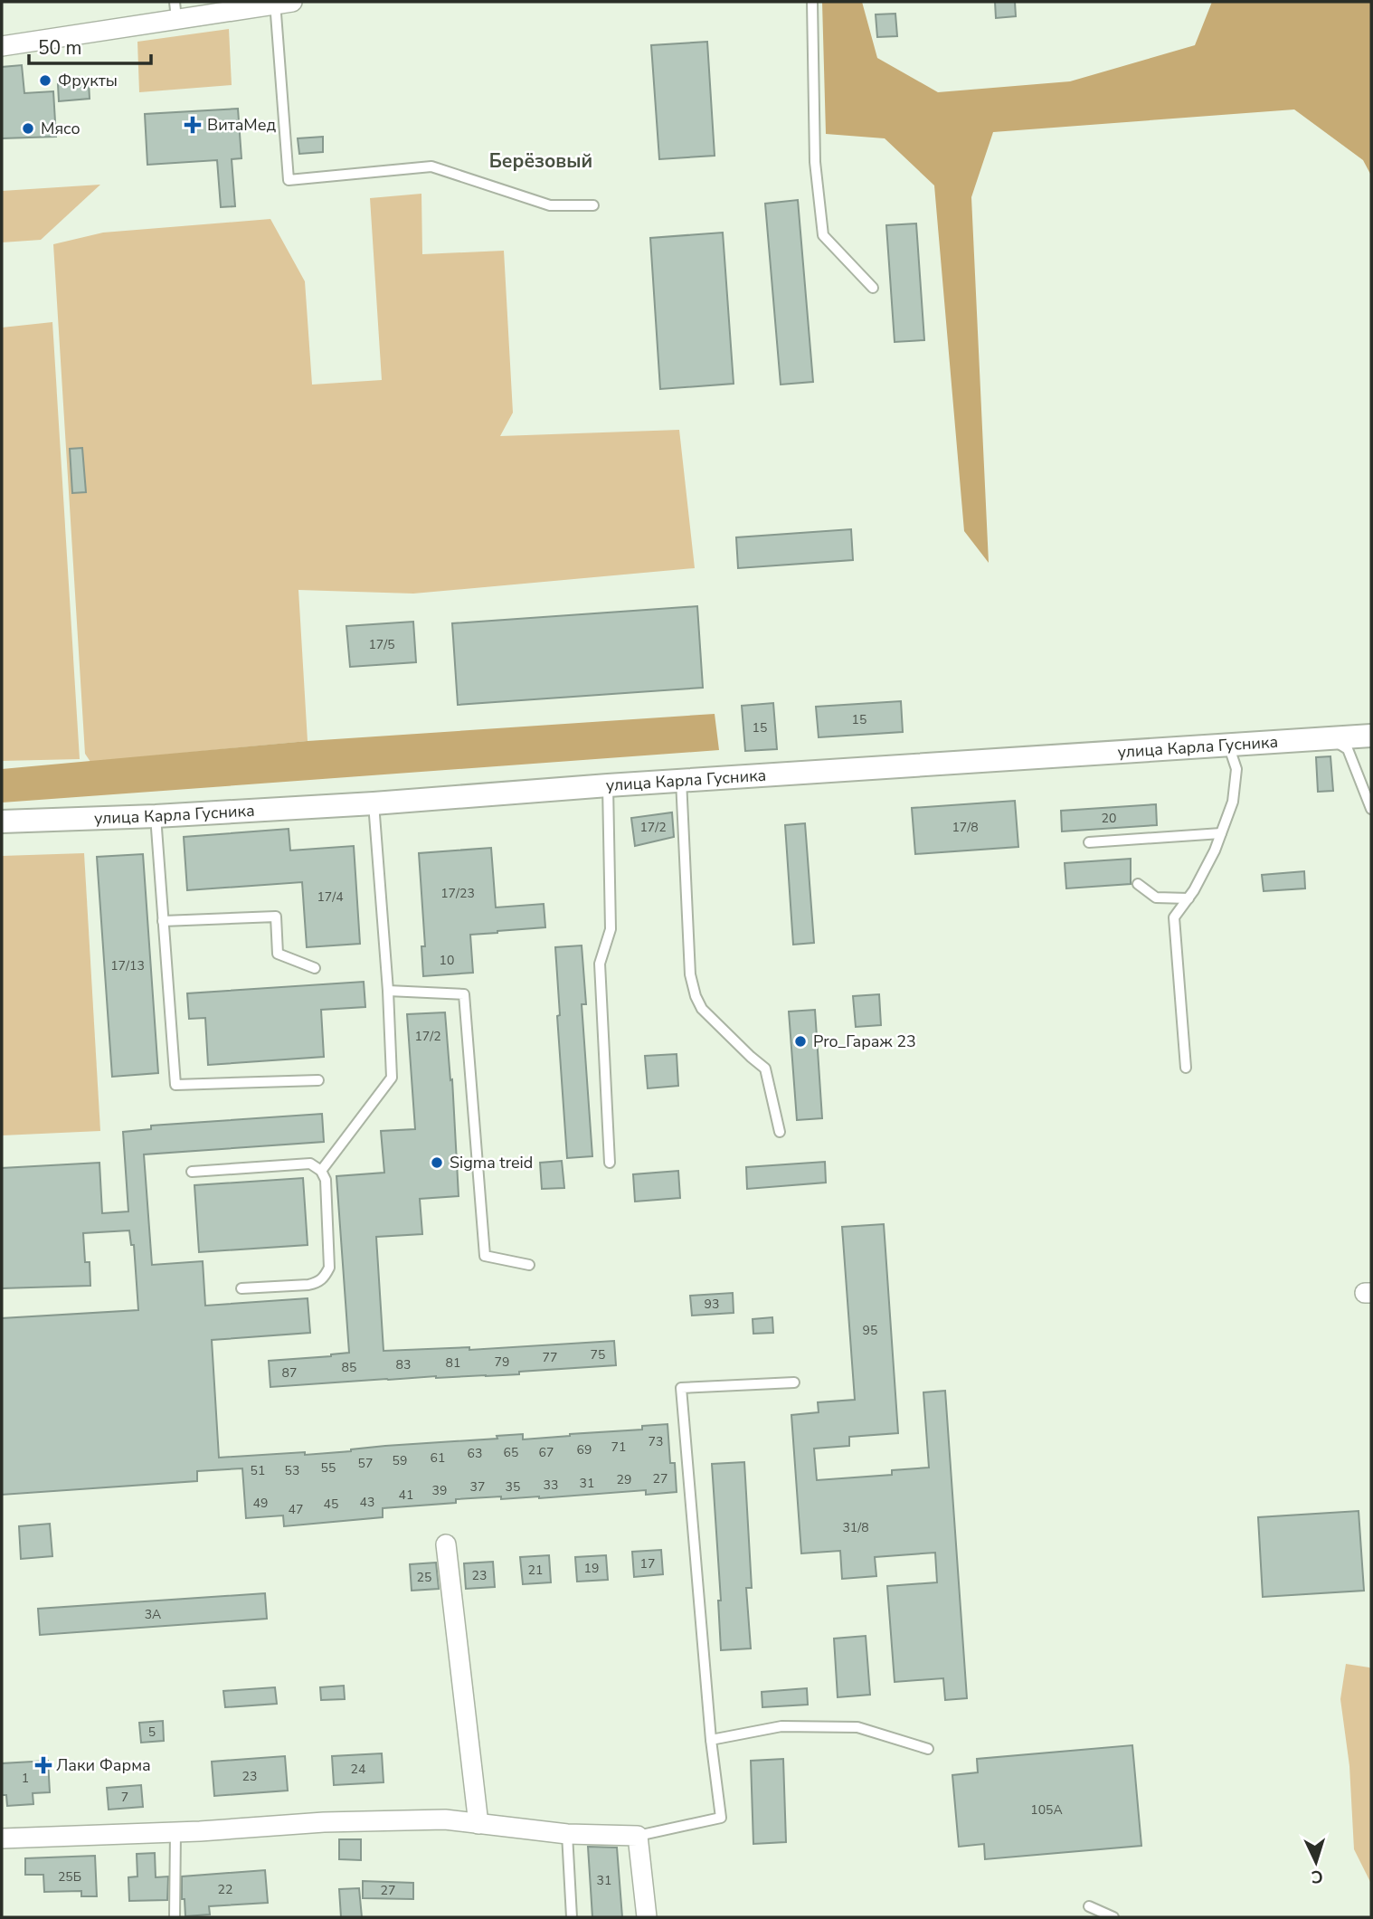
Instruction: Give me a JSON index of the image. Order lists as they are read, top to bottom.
{
  "streets": {
    "street": ["улица Карла Гусника"]
  },
  "districts": ["Берёзовый"],
  "places": {
    "other": [
      "Фрукты",
      "Мясо",
      "Pro_Гараж 23",
      "Sigma treid"
    ],
    "health": ["ВитаMед", "Лаки Фарма"]
  },
  "house_numbers": [
    "17/5",
    "15",
    "15",
    "20",
    "17/2",
    "17/8",
    "17/23",
    "17/4",
    "10",
    "17/13",
    "17/2",
    "93",
    "95",
    "75",
    "77",
    "79",
    "81",
    "83",
    "85",
    "87",
    "73",
    "71",
    "69",
    "65",
    "67",
    "63",
    "61",
    "59",
    "57",
    "55",
    "51",
    "53",
    "27",
    "29",
    "31",
    "33",
    "37",
    "35",
    "39",
    "41",
    "43",
    "49",
    "45",
    "47",
    "31/8",
    "17",
    "19",
    "21",
    "23",
    "25",
    "3А",
    "5",
    "24",
    "23",
    "1",
    "7",
    "105А",
    "25Б",
    "31",
    "22",
    "27"
  ],
  "scale_bar": "50 m",
  "north": "bottom"
}
